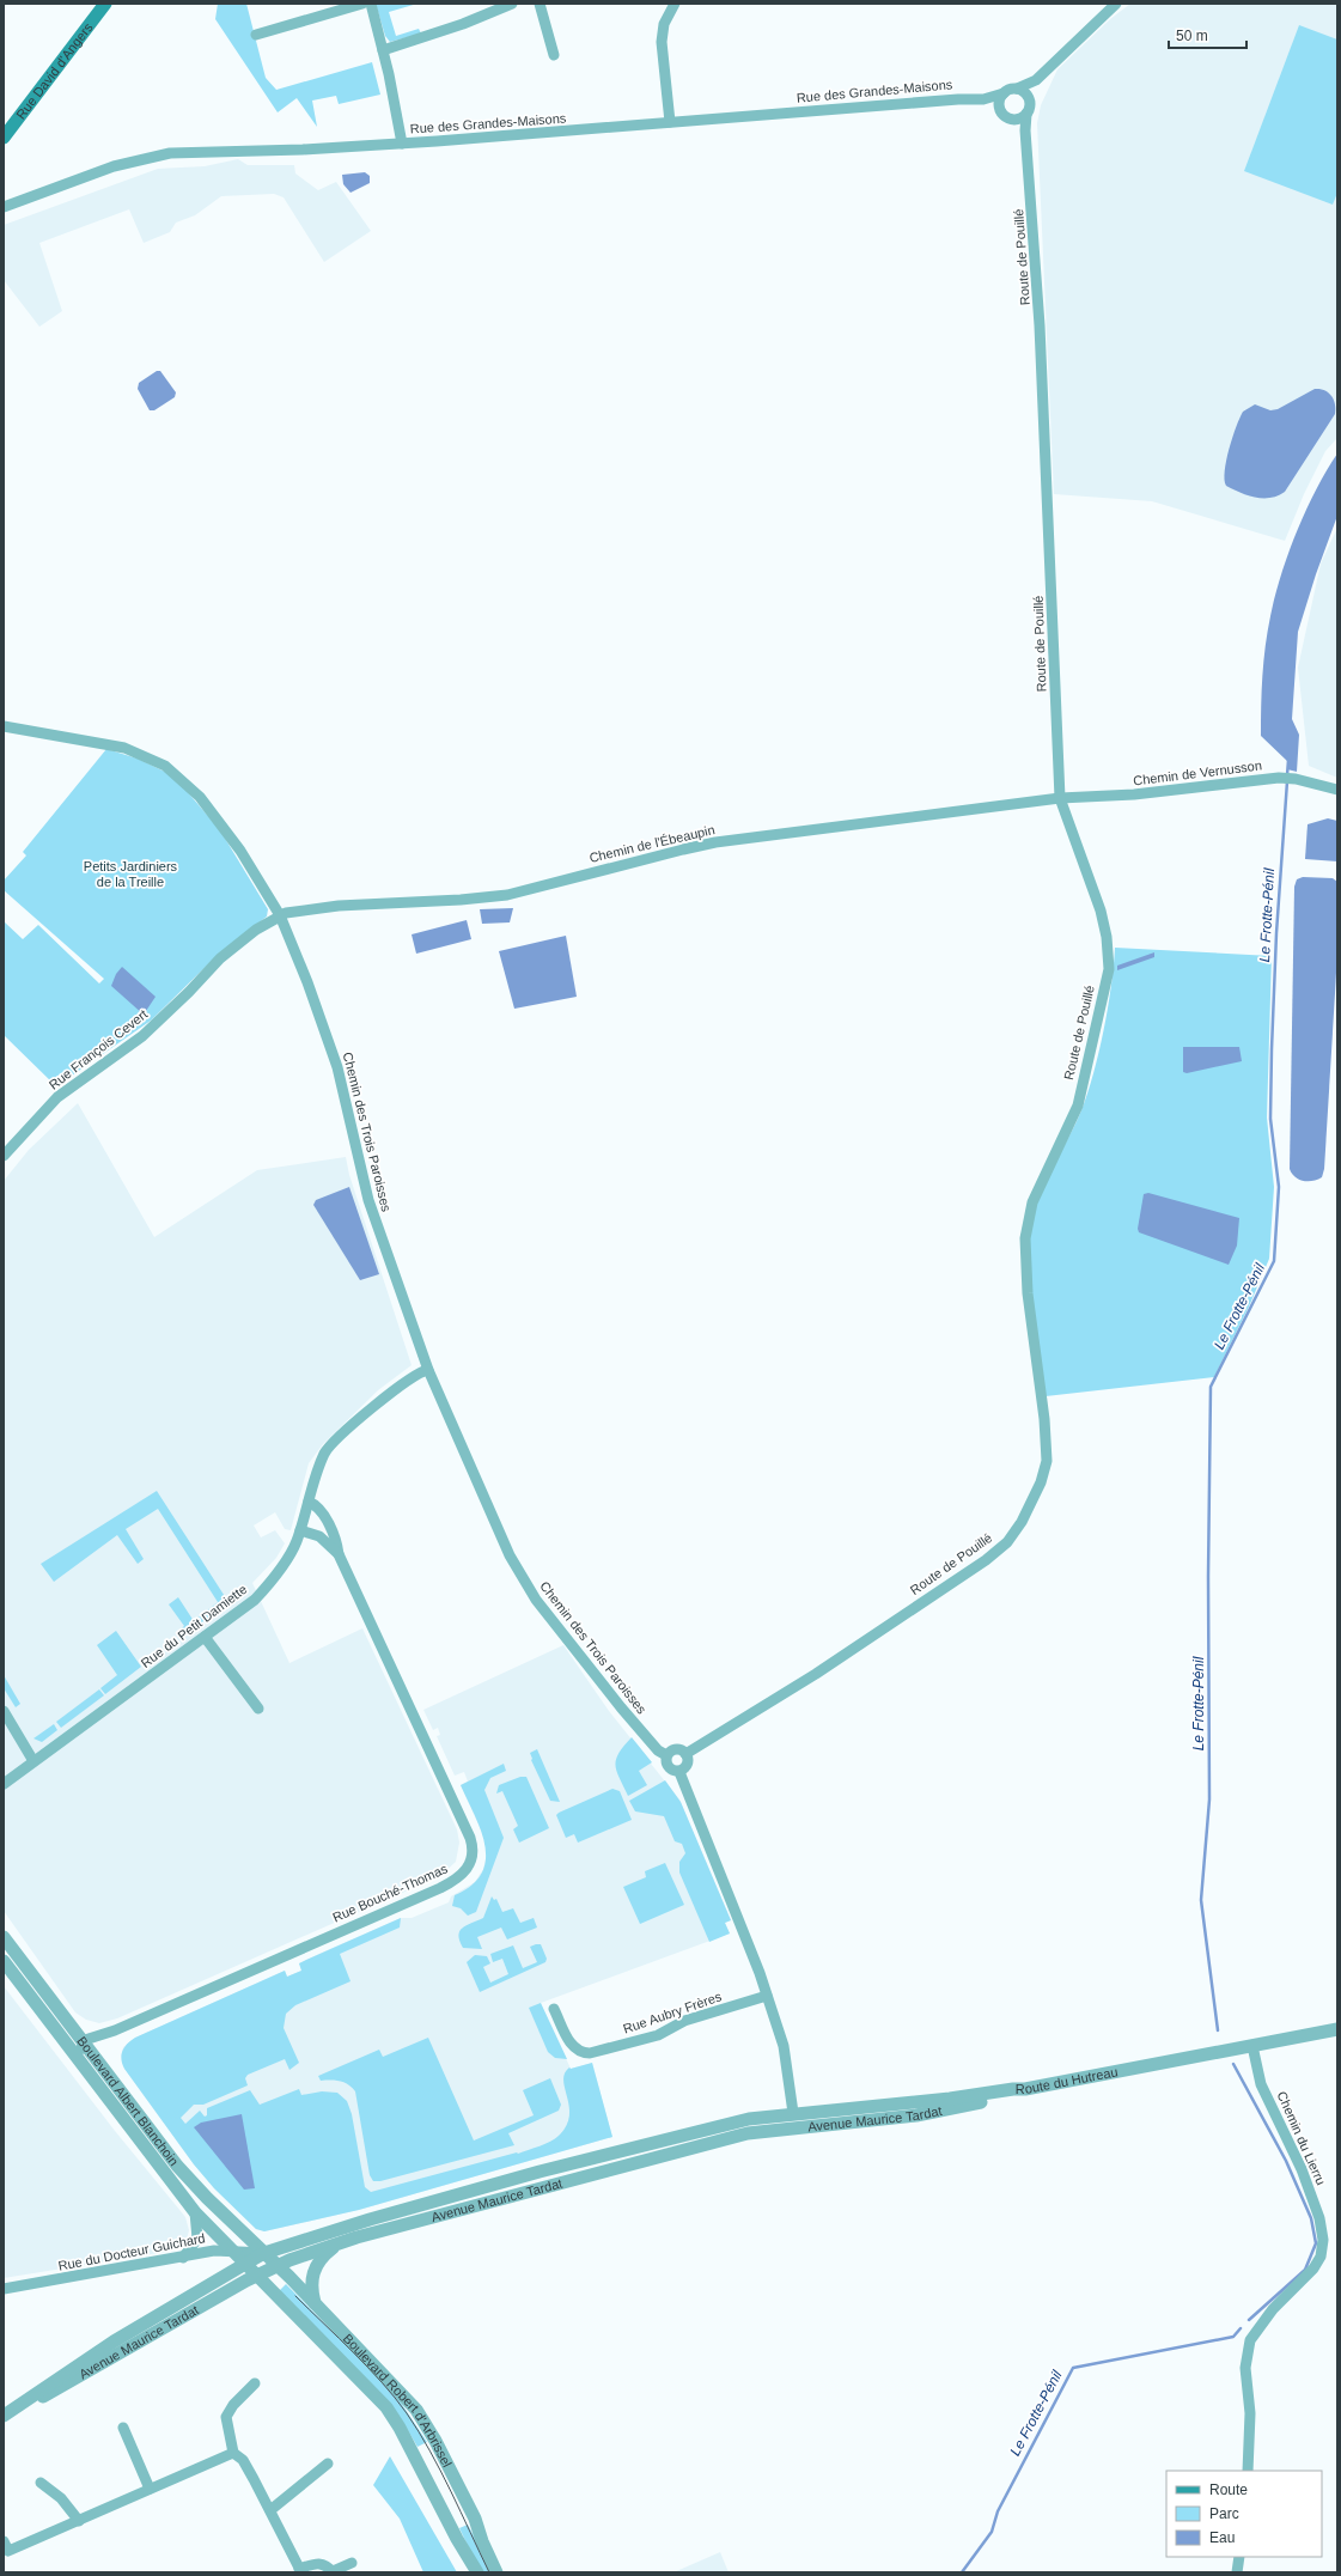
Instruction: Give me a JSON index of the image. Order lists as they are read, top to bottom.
{
  "streets": {
    "main road": ["Rue David d'Angers"],
    "street": [
      "Rue des Grandes-Maisons",
      "Route de Pouillé",
      "Chemin de Vernusson",
      "Chemin de l'Ébeaupin",
      "Rue François Cevert",
      "Chemin des Trois Paroisses",
      "Rue du Petit Damiette",
      "Rue Bouché-Thomas",
      "Rue Aubry Frères",
      "Route du Hutreau",
      "Boulevard Albert Blanchoin",
      "Avenue Maurice Tardat",
      "Chemin du Lierru",
      "Rue du Docteur Guichard",
      "Boulevard Robert d'Arbrissel"
    ]
  },
  "crossings": [
    ["Route de Pouillé", "Chemin de Vernusson"],
    ["Route de Pouillé", "Chemin de l'Ébeaupin"],
    ["Route de Pouillé", "Chemin des Trois Paroisses"],
    ["Chemin de Vernusson", "Chemin de l'Ébeaupin"],
    ["Chemin de l'Ébeaupin", "Rue François Cevert"],
    ["Chemin de l'Ébeaupin", "Chemin des Trois Paroisses"],
    ["Rue François Cevert", "Chemin des Trois Paroisses"],
    ["Chemin des Trois Paroisses", "Rue du Petit Damiette"],
    ["Rue du Petit Damiette", "Rue Bouché-Thomas"],
    ["Rue Bouché-Thomas", "Boulevard Albert Blanchoin"],
    ["Route du Hutreau", "Avenue Maurice Tardat"],
    ["Route du Hutreau", "Chemin du Lierru"],
    ["Boulevard Albert Blanchoin", "Avenue Maurice Tardat"],
    ["Boulevard Albert Blanchoin", "Rue du Docteur Guichard"],
    ["Boulevard Albert Blanchoin", "Boulevard Robert d'Arbrissel"],
    ["Avenue Maurice Tardat", "Rue du Docteur Guichard"],
    ["Avenue Maurice Tardat", "Boulevard Robert d'Arbrissel"],
    ["Rue du Docteur Guichard", "Boulevard Robert d'Arbrissel"]
  ],
  "water": ["Le Frotte-Pénil"],
  "parks": ["Petits Jardiniers de la Treille"],
  "legend": ["Route", "Parc", "Eau"],
  "scale_bar": "50 m"
}
